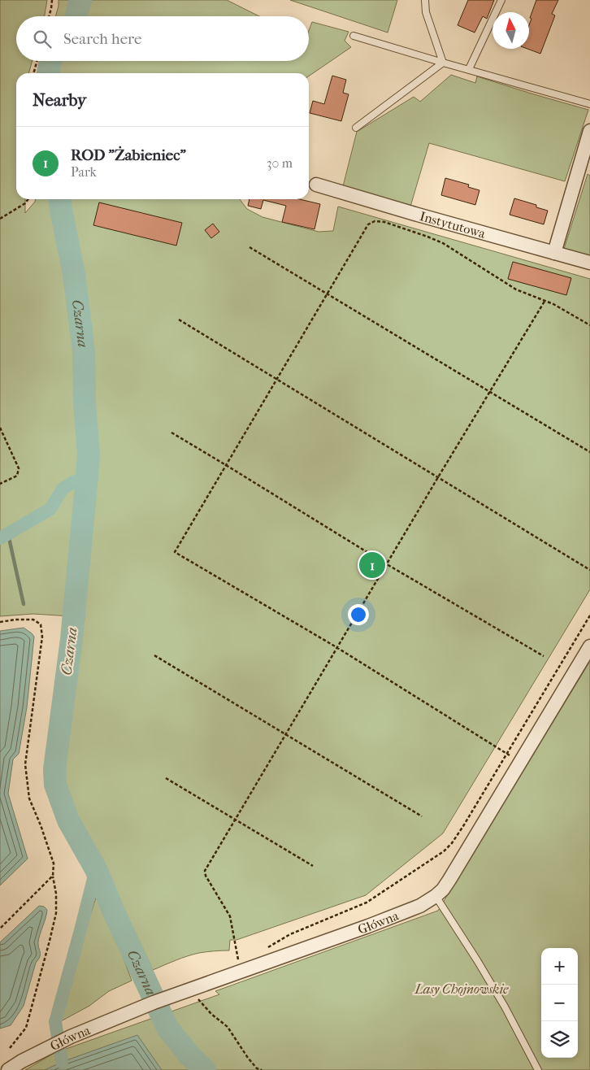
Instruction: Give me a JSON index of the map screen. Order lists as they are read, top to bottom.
{
  "streets": {
    "street": ["Instytutowa", "Główna"]
  },
  "water": ["Czarna"],
  "parks": ["Lasy Chojnowskie"],
  "north": "top",
  "page": {
    "search": "Search here",
    "heading": "Nearby",
    "list": [
      {
        "mark": "1",
        "name": "ROD \"Żabieniec\"",
        "note": "Park",
        "value": "30 m"
      }
    ],
    "pins": "1",
    "map_buttons": ["+", "−"]
  }
}
